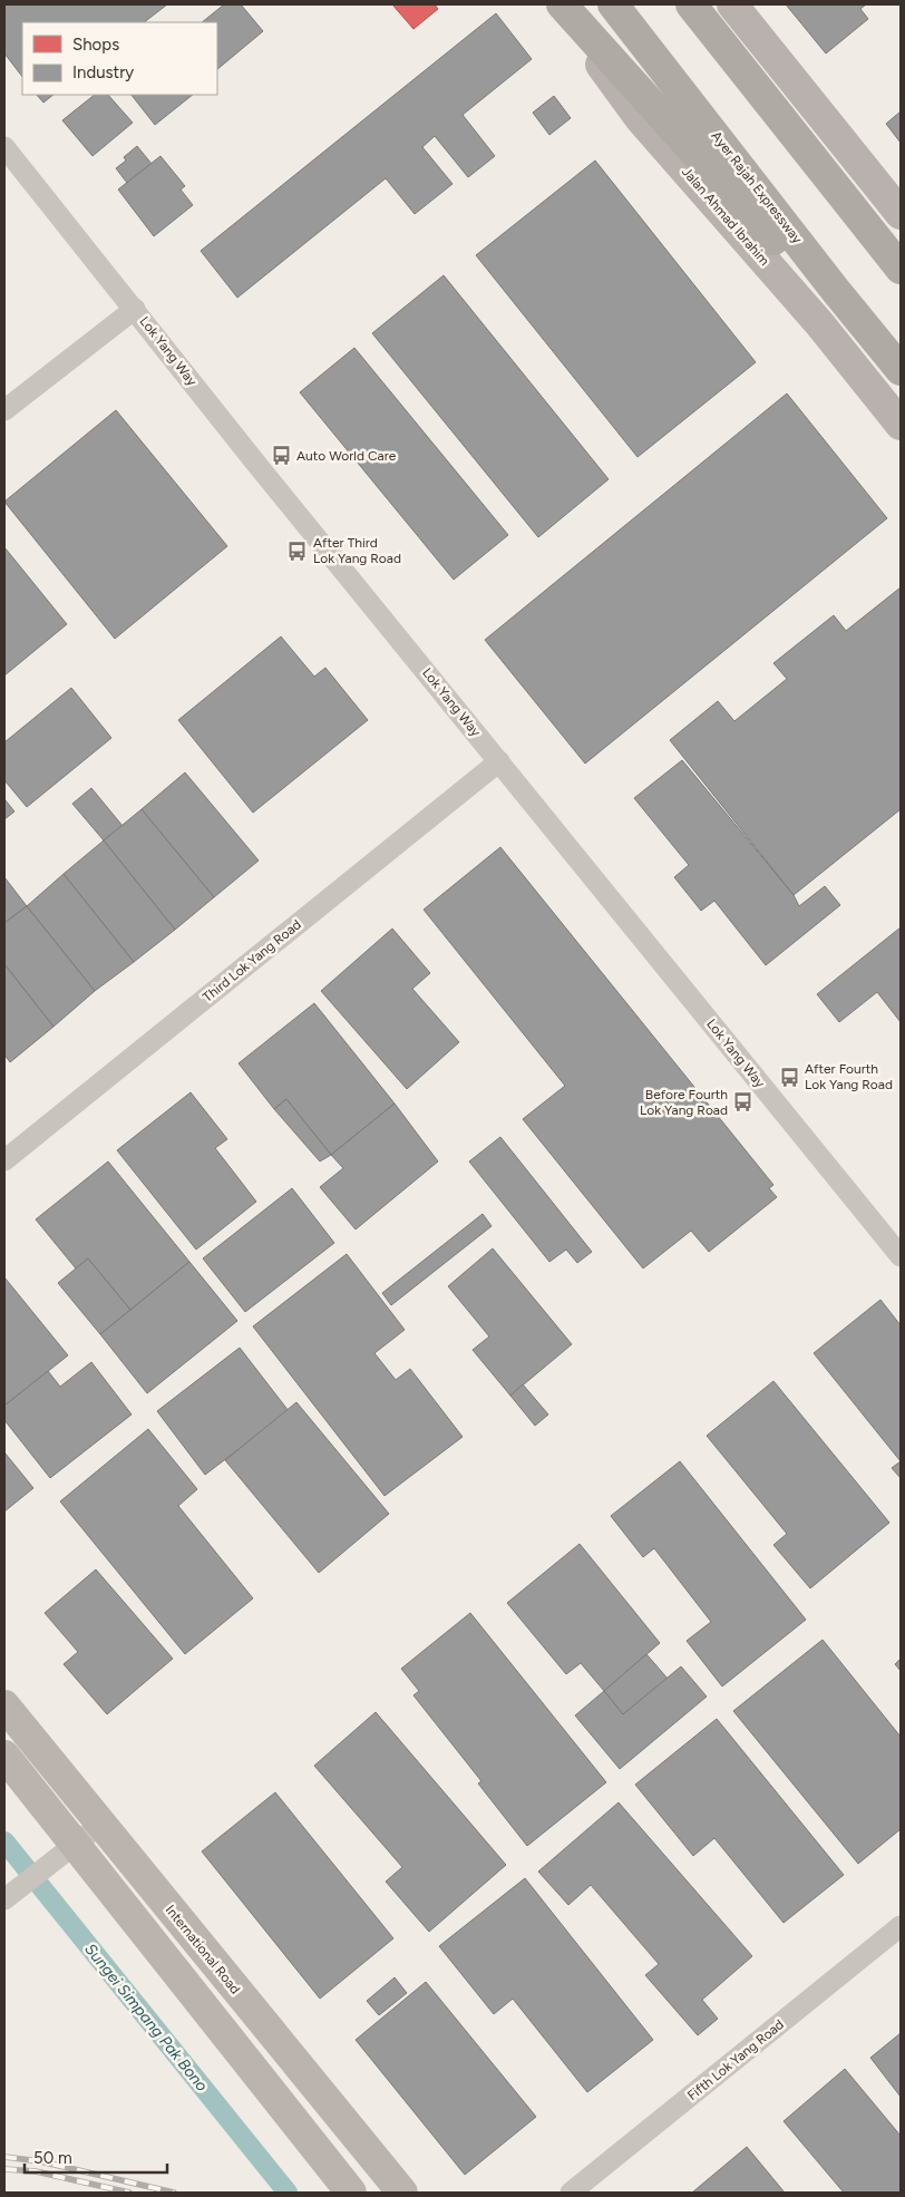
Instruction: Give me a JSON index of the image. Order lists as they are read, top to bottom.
{
  "streets": {
    "highway": ["Ayer Rajah Expressway"],
    "main road": ["Jalan Ahmad Ibrahim", "International Road"],
    "street": ["Lok Yang Way", "Third Lok Yang Road", "Fifth Lok Yang Road"]
  },
  "crossings": [
    ["Lok Yang Way", "Third Lok Yang Road"]
  ],
  "water": ["Sungei Simpang Pak Bono"],
  "places": {
    "bus stop": [
      "Auto World Care",
      "After Third Lok Yang Road",
      "After Fourth Lok Yang Road",
      "Before Fourth Lok Yang Road"
    ]
  },
  "legend": ["Shops", "Industry"],
  "scale_bar": "50 m"
}
